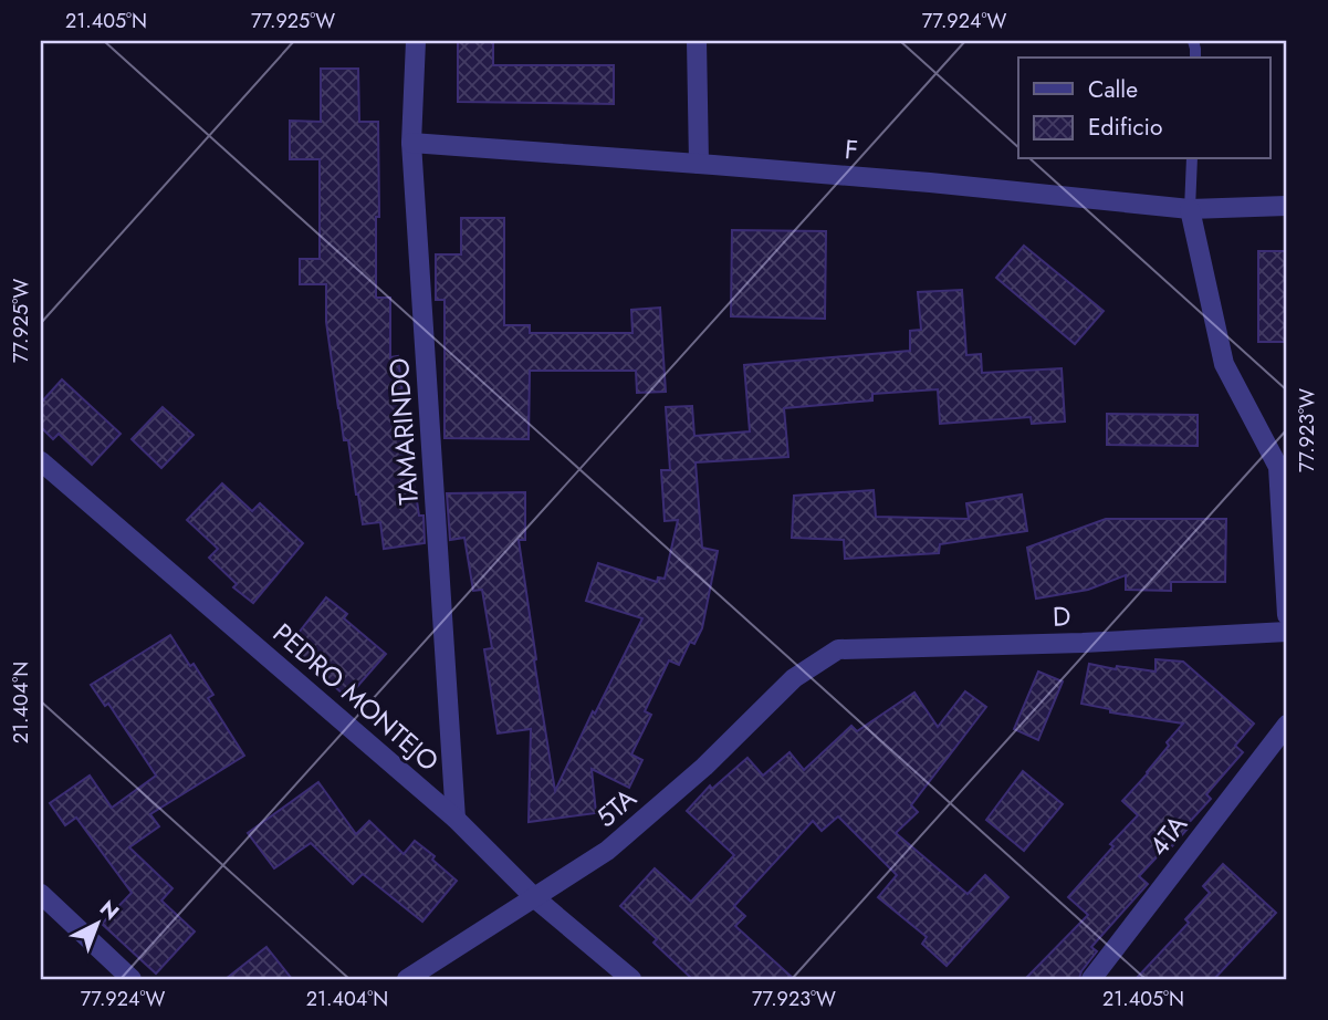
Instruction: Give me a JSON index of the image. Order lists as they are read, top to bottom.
{
  "streets": {
    "street": [
      "F",
      "TAMARINDO",
      "D",
      "PEDRO MONTEJO",
      "5TA",
      "4TA"
    ]
  },
  "crossings": [
    ["F", "TAMARINDO"],
    ["TAMARINDO", "PEDRO MONTEJO"],
    ["D", "5TA"],
    ["PEDRO MONTEJO", "5TA"]
  ],
  "legend": ["Calle", "Edificio"],
  "north": "top right",
  "coordinates": [
    "21.405°N",
    "77.925°W",
    "77.924°W",
    "77.923°W",
    "21.404°N"
  ]
}
